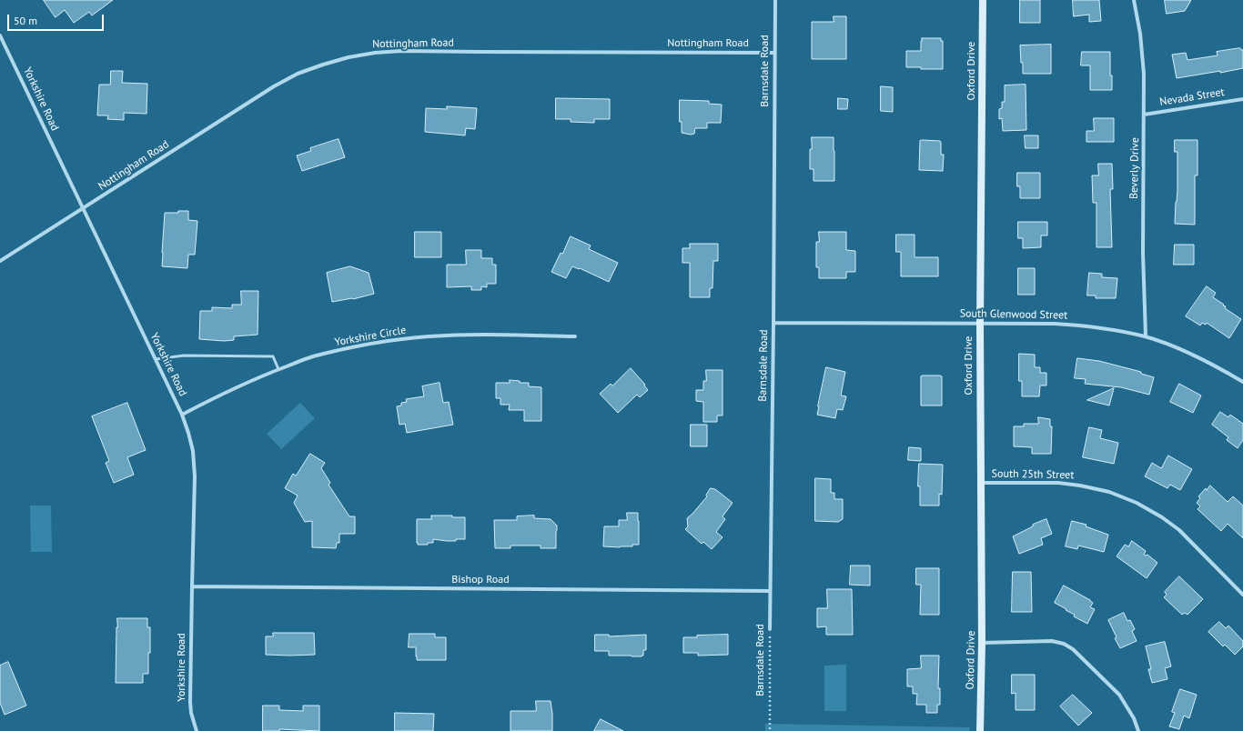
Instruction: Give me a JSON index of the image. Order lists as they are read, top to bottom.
{
  "streets": {
    "main road": ["Oxford Drive"],
    "street": [
      "Nottingham Road",
      "Barnsdale Road",
      "Nevada Street",
      "Yorkshire Road",
      "Beverly Drive",
      "South Glenwood Street",
      "Yorkshire Circle",
      "South 25th Street",
      "Bishop Road"
    ]
  },
  "crossings": [
    ["Nottingham Road", "Barnsdale Road"],
    ["Nottingham Road", "Yorkshire Road"],
    ["Barnsdale Road", "South Glenwood Street"],
    ["Barnsdale Road", "Bishop Road"],
    ["Oxford Drive", "South Glenwood Street"],
    ["Oxford Drive", "South 25th Street"],
    ["Nevada Street", "Beverly Drive"],
    ["Yorkshire Road", "Yorkshire Circle"],
    ["Yorkshire Road", "Bishop Road"],
    ["Beverly Drive", "South Glenwood Street"]
  ],
  "scale_bar": "50 m"
}
